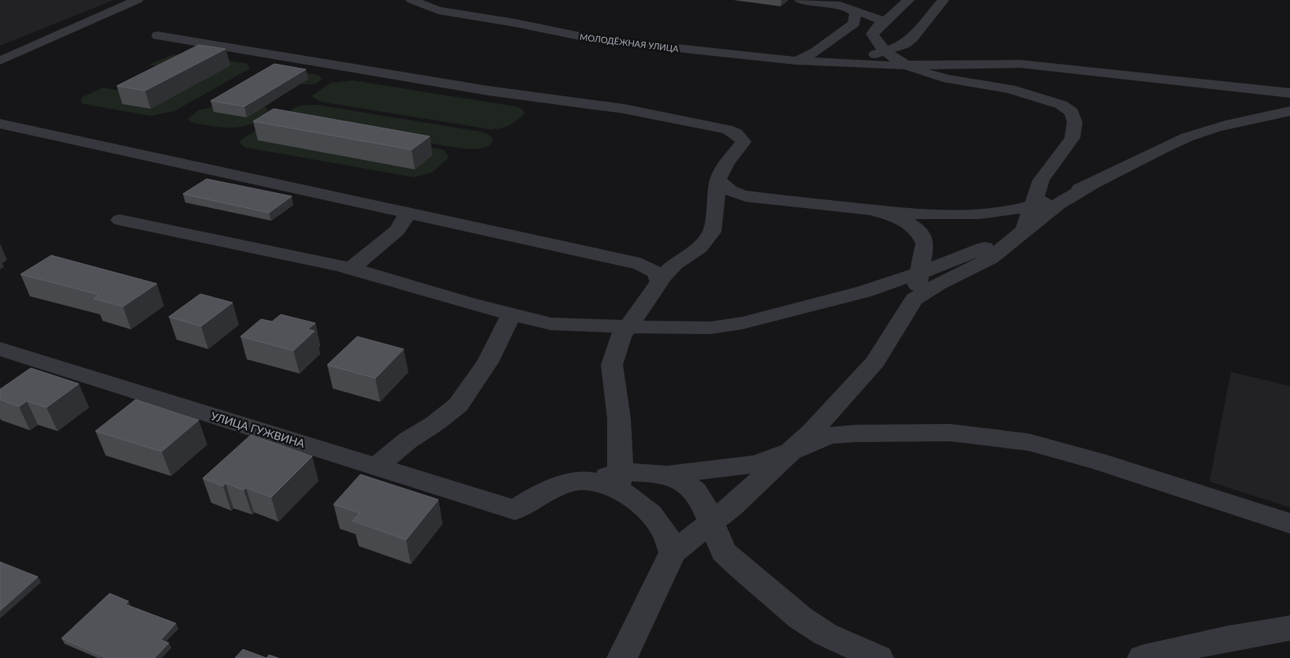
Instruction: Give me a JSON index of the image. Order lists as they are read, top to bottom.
{
  "streets": {
    "street": ["МОЛОДЁЖНАЯ УЛИЦА", "УЛИЦА ГУЖВИНА"]
  }
}
